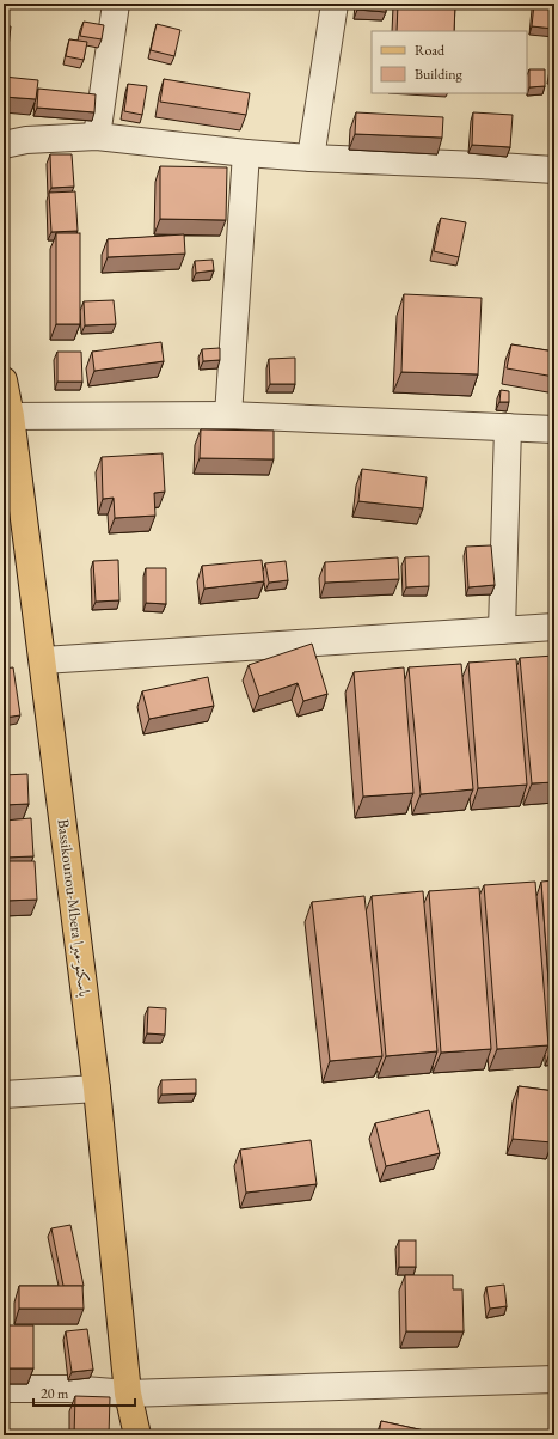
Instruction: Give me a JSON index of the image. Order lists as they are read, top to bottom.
{
  "streets": {
    "main road": ["Bassikounou-Mbera باسكنو-مبرا"]
  },
  "legend": ["Road", "Building"],
  "scale_bar": "20 m"
}
